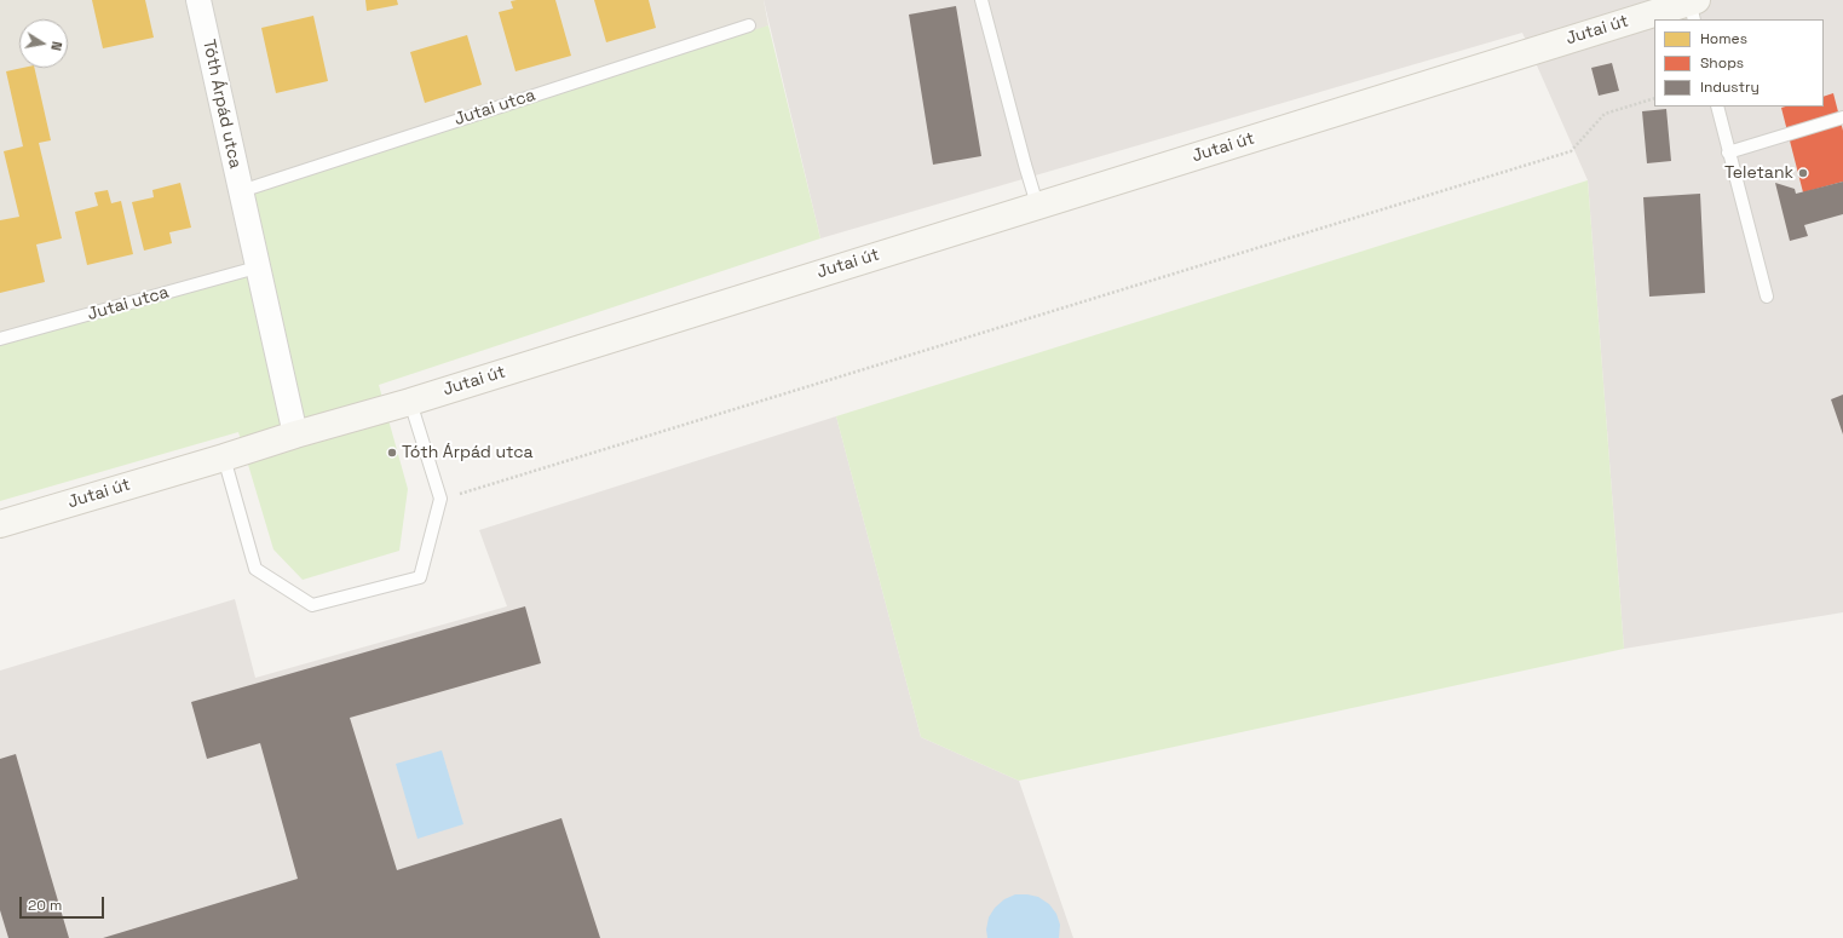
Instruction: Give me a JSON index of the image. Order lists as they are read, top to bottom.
{
  "streets": {
    "main road": ["Jutai út"],
    "street": ["Tóth Árpád utca"],
    "lane": ["Jutai utca"]
  },
  "crossings": [
    ["Jutai út", "Tóth Árpád utca"],
    ["Tóth Árpád utca", "Jutai utca"]
  ],
  "places": ["Teletank", "Tóth Árpád utca"],
  "legend": ["Homes", "Shops", "Industry"],
  "scale_bar": "20 m",
  "north": "right"
}
